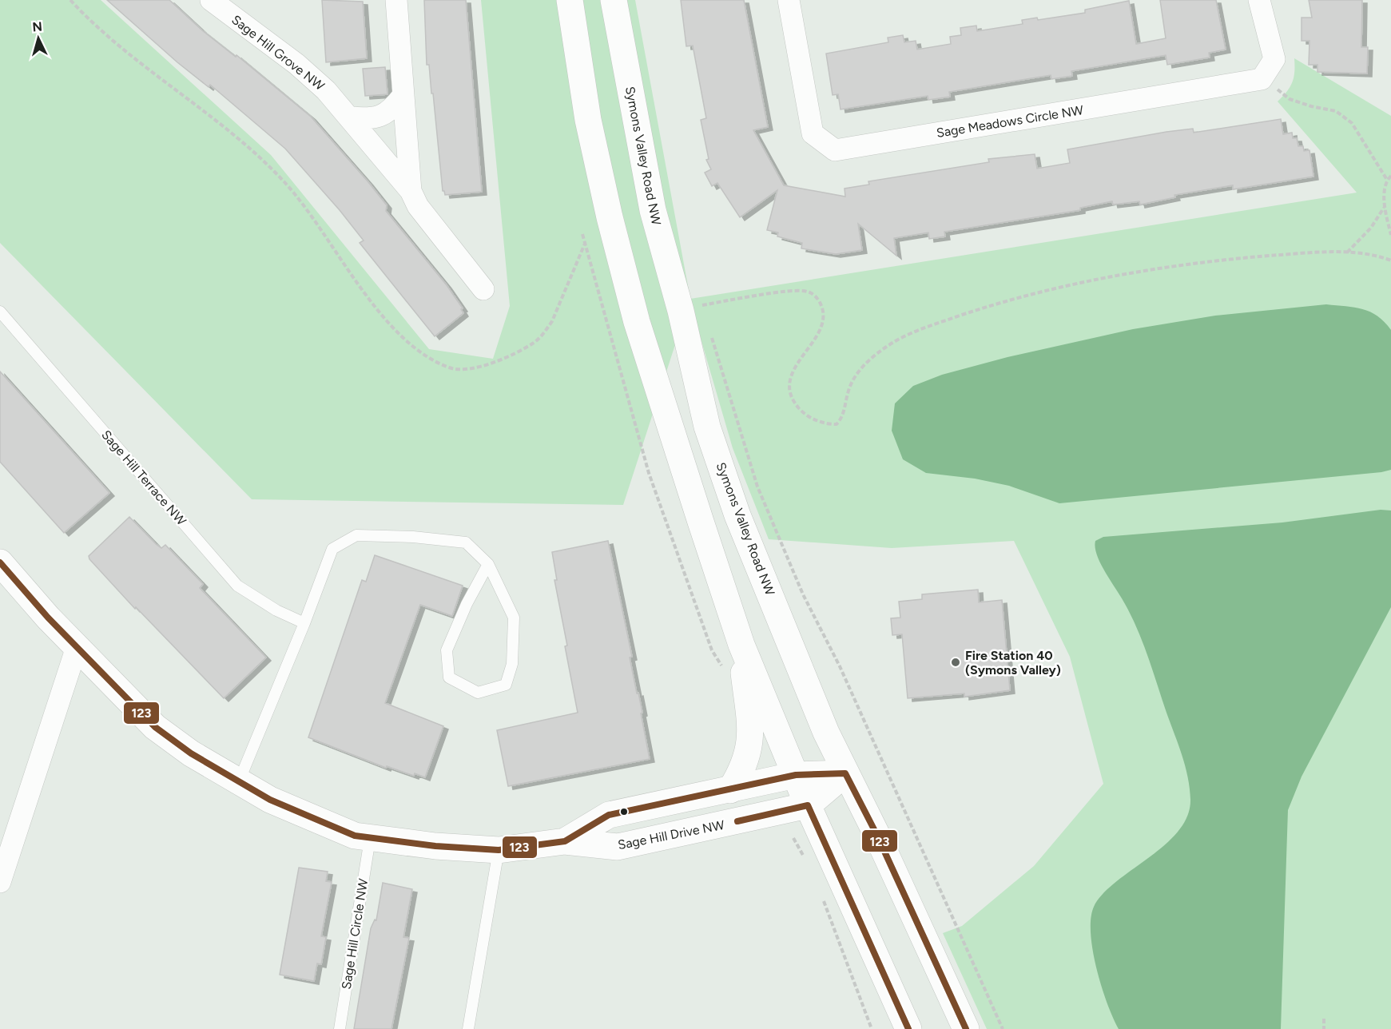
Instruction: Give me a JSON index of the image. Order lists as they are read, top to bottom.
{
  "streets": {
    "main road": ["Symons Valley Road NW", "Sage Hill Drive NW"],
    "street": ["Sage Hill Grove NW", "Sage Meadows Circle NW"],
    "lane": ["Sage Hill Terrace NW", "Sage Hill Circle NW"]
  },
  "crossings": [
    ["Symons Valley Road NW", "Sage Hill Drive NW"],
    ["Sage Hill Drive NW", "Sage Hill Circle NW"]
  ],
  "places": ["Fire Station 40 (Symons Valley)"],
  "lines": ["transit line 123"],
  "north": "top"
}
